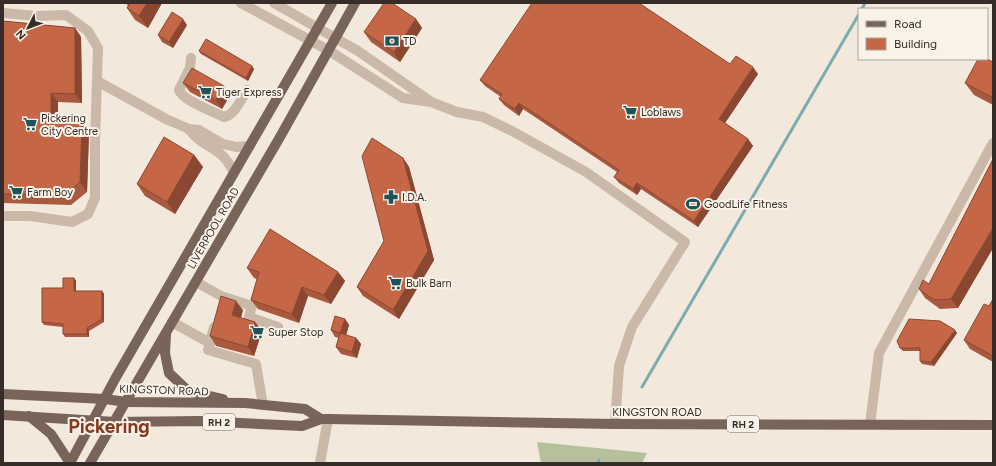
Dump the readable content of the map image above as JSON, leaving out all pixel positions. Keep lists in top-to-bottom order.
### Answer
{
  "streets": {
    "main road": ["LIVERPOOL ROAD", "KINGSTON ROAD", "RH 2"]
  },
  "crossings": [
    ["LIVERPOOL ROAD", "KINGSTON ROAD"]
  ],
  "districts": ["Pickering"],
  "places": {
    "bank": ["TD"],
    "supermarket": [
      "Tiger Express",
      "Loblaws",
      "Pickering City Centre",
      "Farm Boy",
      "Bulk Barn",
      "Super Stop"
    ],
    "pharmacy": ["I.D.A."],
    "sports": ["GoodLife Fitness"]
  },
  "legend": ["Road", "Building"],
  "north": "bottom left"
}
